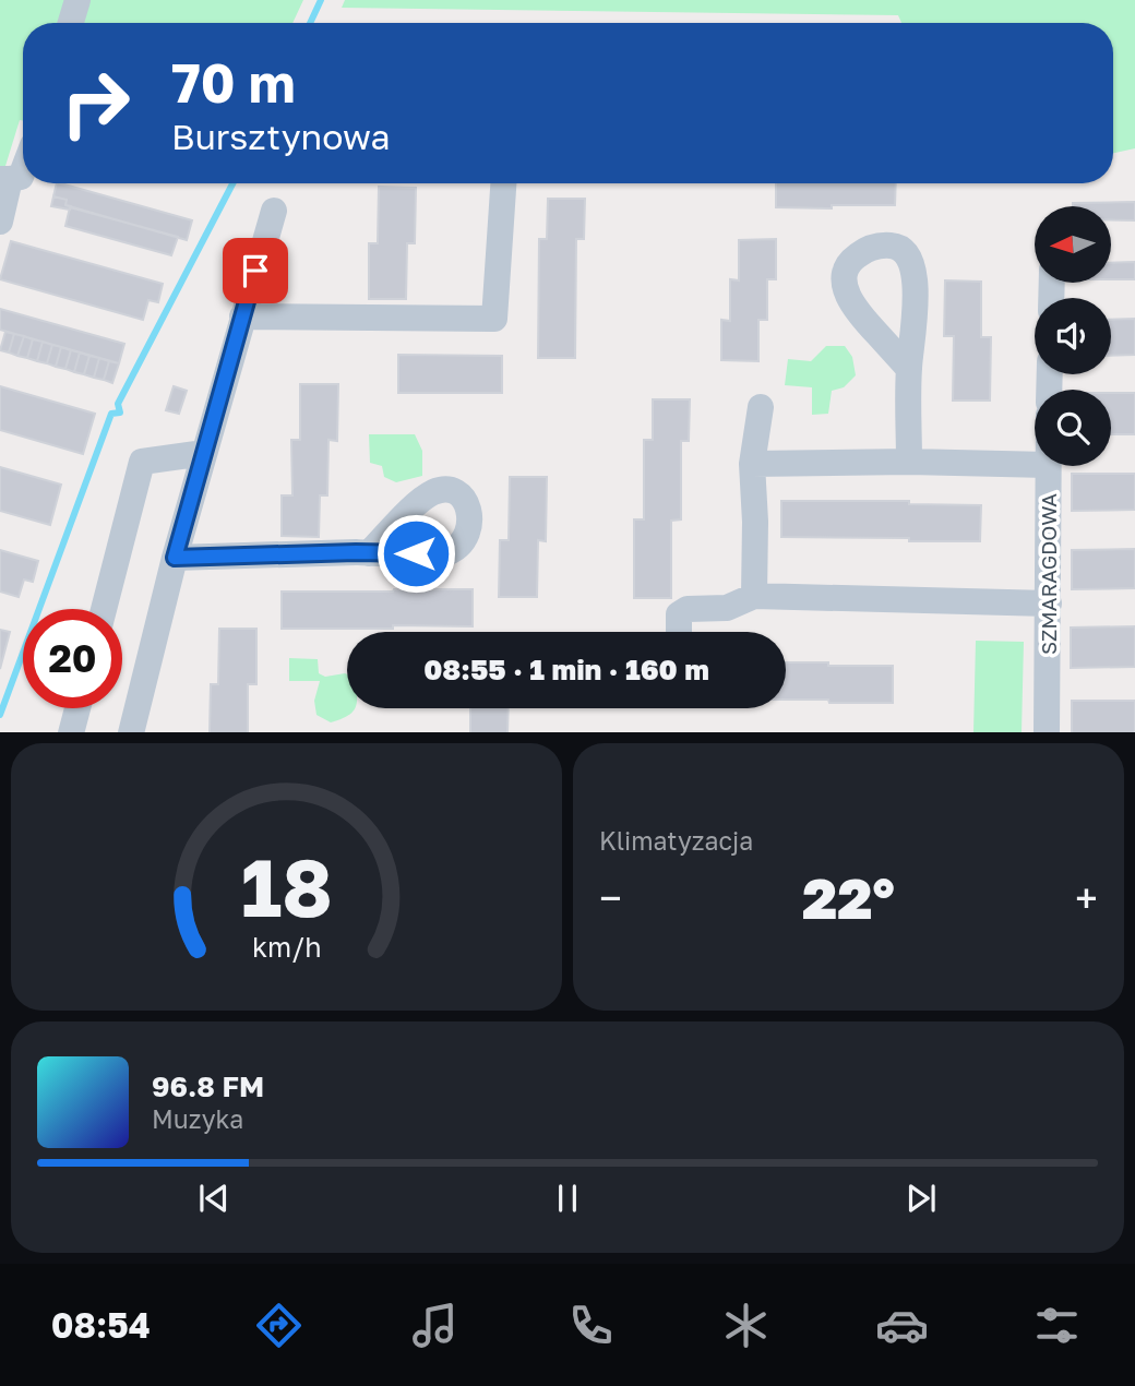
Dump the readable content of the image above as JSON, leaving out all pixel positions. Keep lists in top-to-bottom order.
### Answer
{
  "streets": {
    "street": ["SZMARAGDOWA"]
  },
  "north": "left",
  "page": {
    "turn": ["70 m", "Bursztynowa"],
    "limit": "20",
    "trip": "08:55 · 1 min · 160 m",
    "tile": "Klimatyzacja",
    "heat": ["−", "22°", "+"],
    "song": ["96.8 FM", "Muzyka"],
    "tabs": "08:54",
    "gauge": ["18", "km/h"]
  }
}
